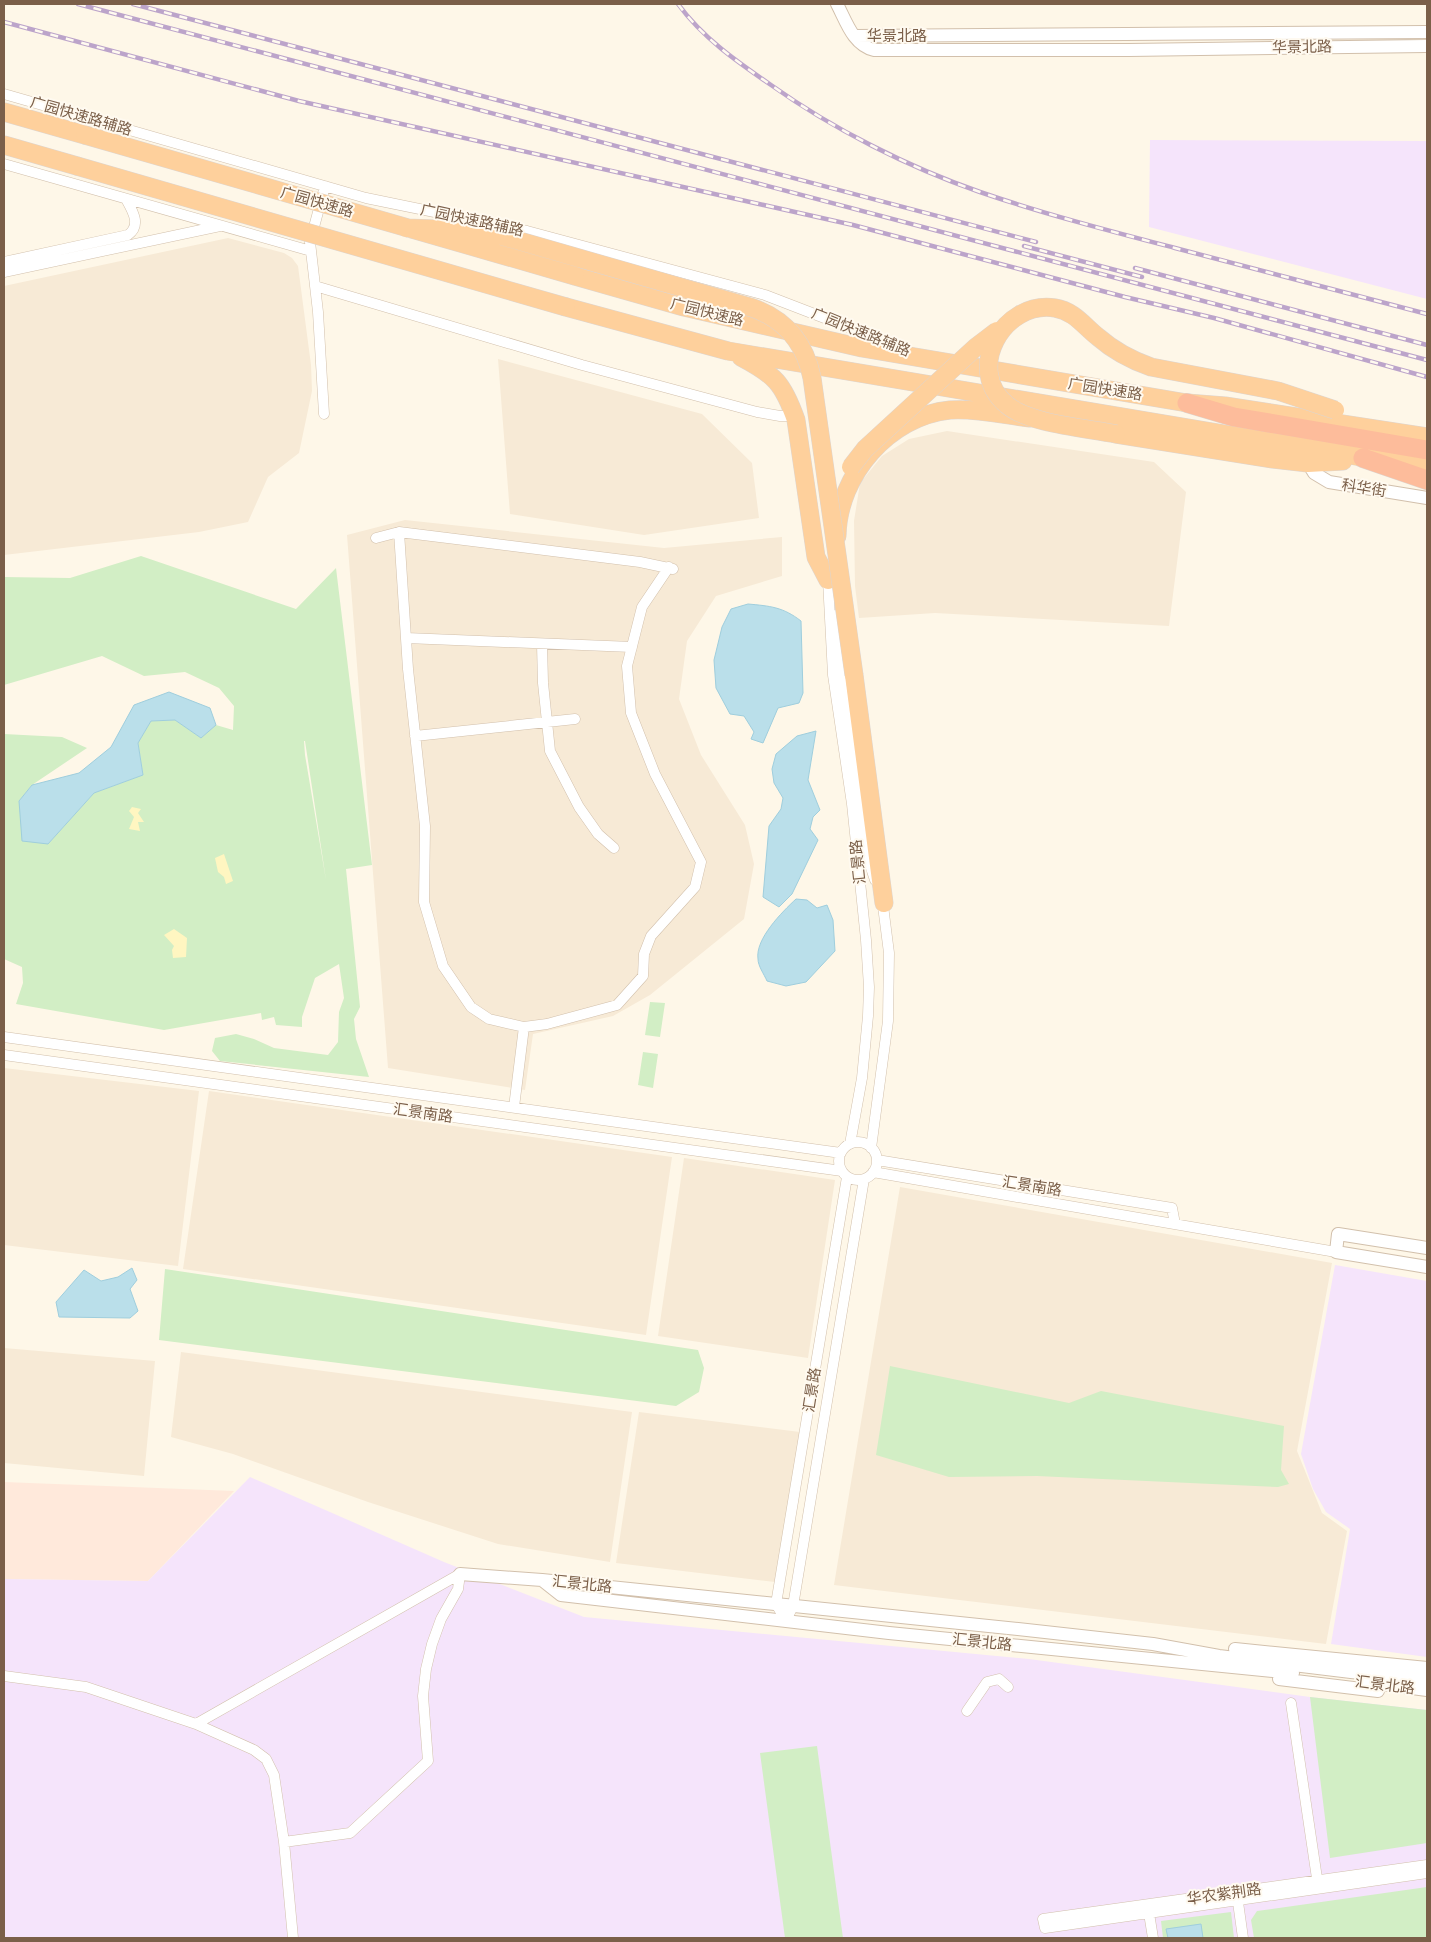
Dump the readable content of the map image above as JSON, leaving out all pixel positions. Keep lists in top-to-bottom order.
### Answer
{
  "streets": {
    "highway": ["广园快速路"],
    "street": [
      "华景北路",
      "广园快速路辅路",
      "科华街",
      "汇景路",
      "汇景南路",
      "汇景北路",
      "华农紫荆路"
    ]
  },
  "crossings": [
    ["广园快速路辅路", "广园快速路"],
    ["汇景路", "汇景南路"],
    ["汇景路", "汇景北路"]
  ]
}
